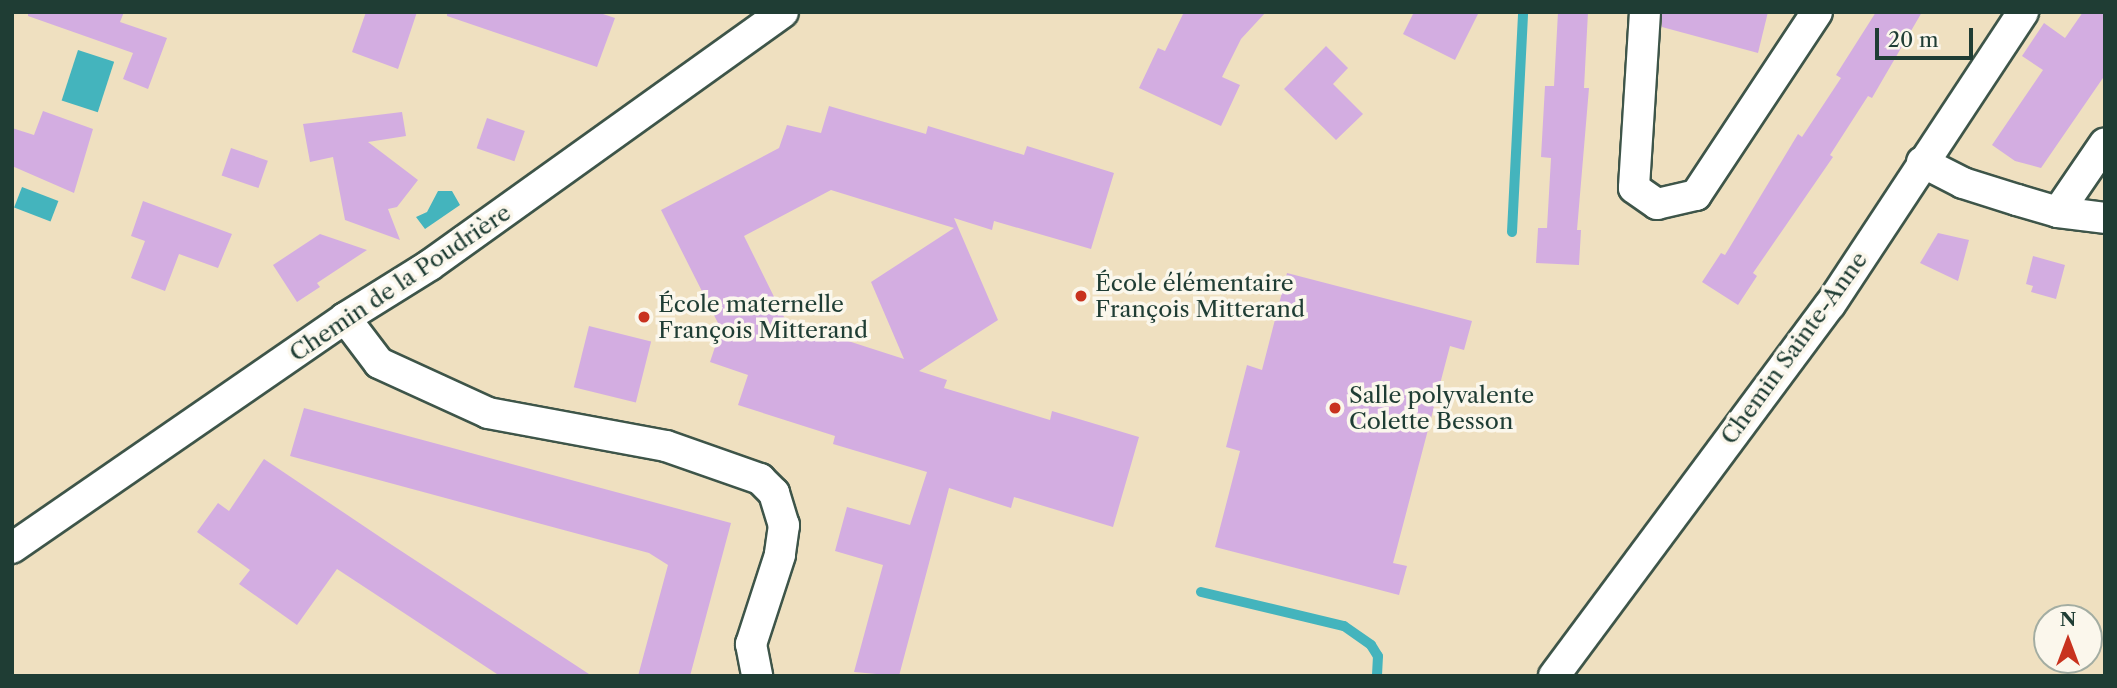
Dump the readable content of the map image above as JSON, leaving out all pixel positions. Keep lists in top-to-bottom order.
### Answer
{
  "streets": {
    "street": ["Chemin de la Poudrière", "Chemin Sainte-Anne"]
  },
  "places": ["École élémentaire François Mitterand", "École maternelle François Mitterand", "Salle polyvalente Colette Besson"],
  "scale_bar": "20 m",
  "north": "top"
}
